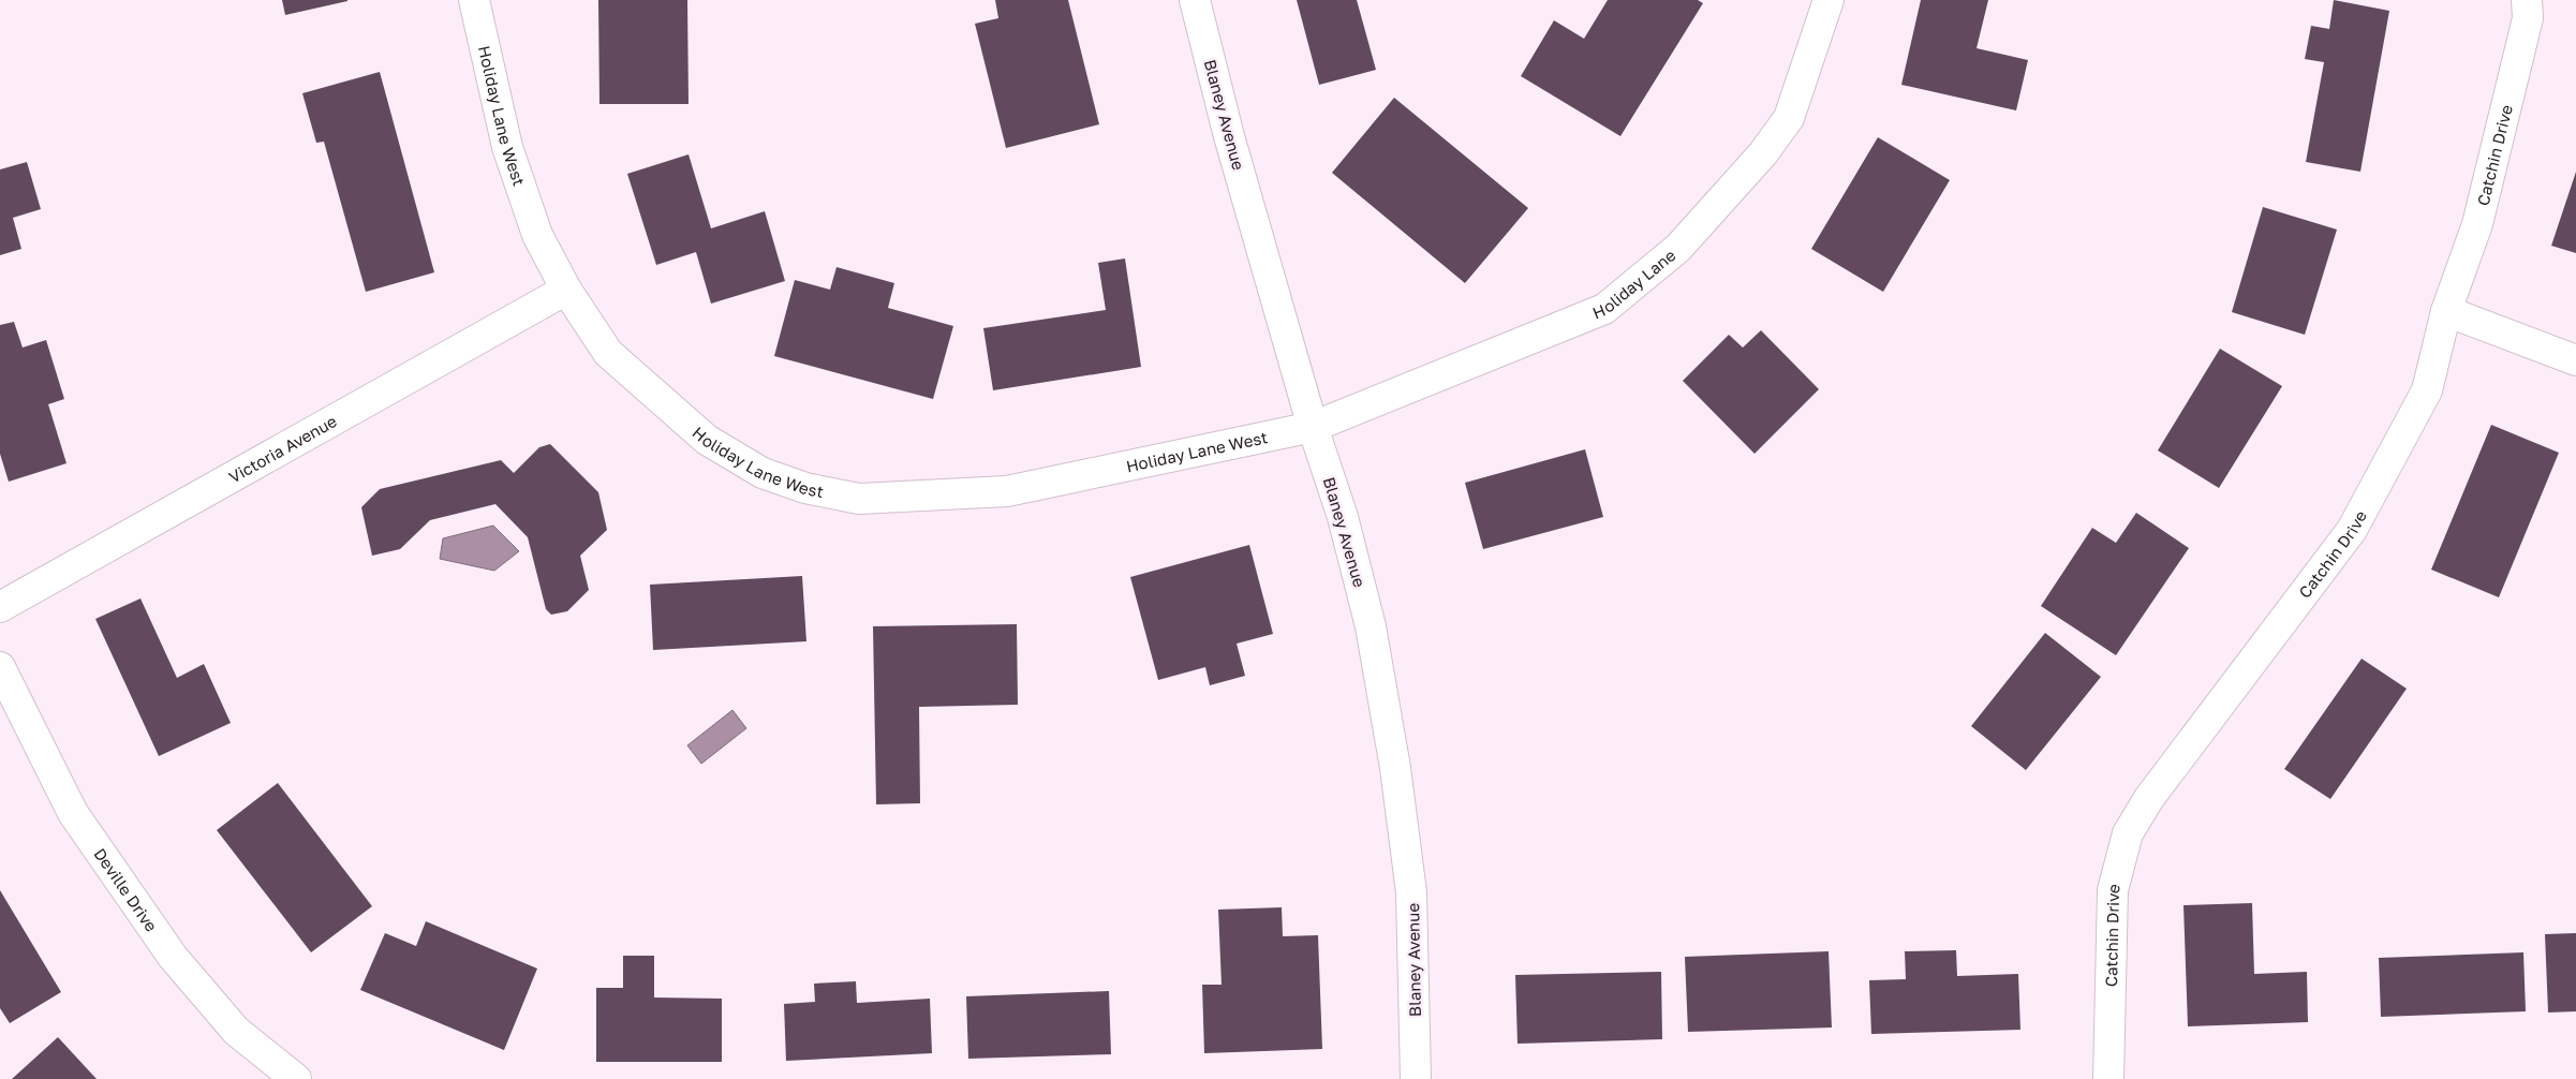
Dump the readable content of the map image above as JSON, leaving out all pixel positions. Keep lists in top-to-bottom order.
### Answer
{
  "streets": {
    "street": [
      "Holiday Lane West",
      "Blaney Avenue",
      "Catchin Drive",
      "Holiday Lane",
      "Victoria Avenue",
      "Deville Drive"
    ]
  },
  "crossings": [
    ["Holiday Lane West", "Blaney Avenue"],
    ["Holiday Lane West", "Holiday Lane"],
    ["Holiday Lane West", "Victoria Avenue"],
    ["Blaney Avenue", "Holiday Lane"]
  ]
}
